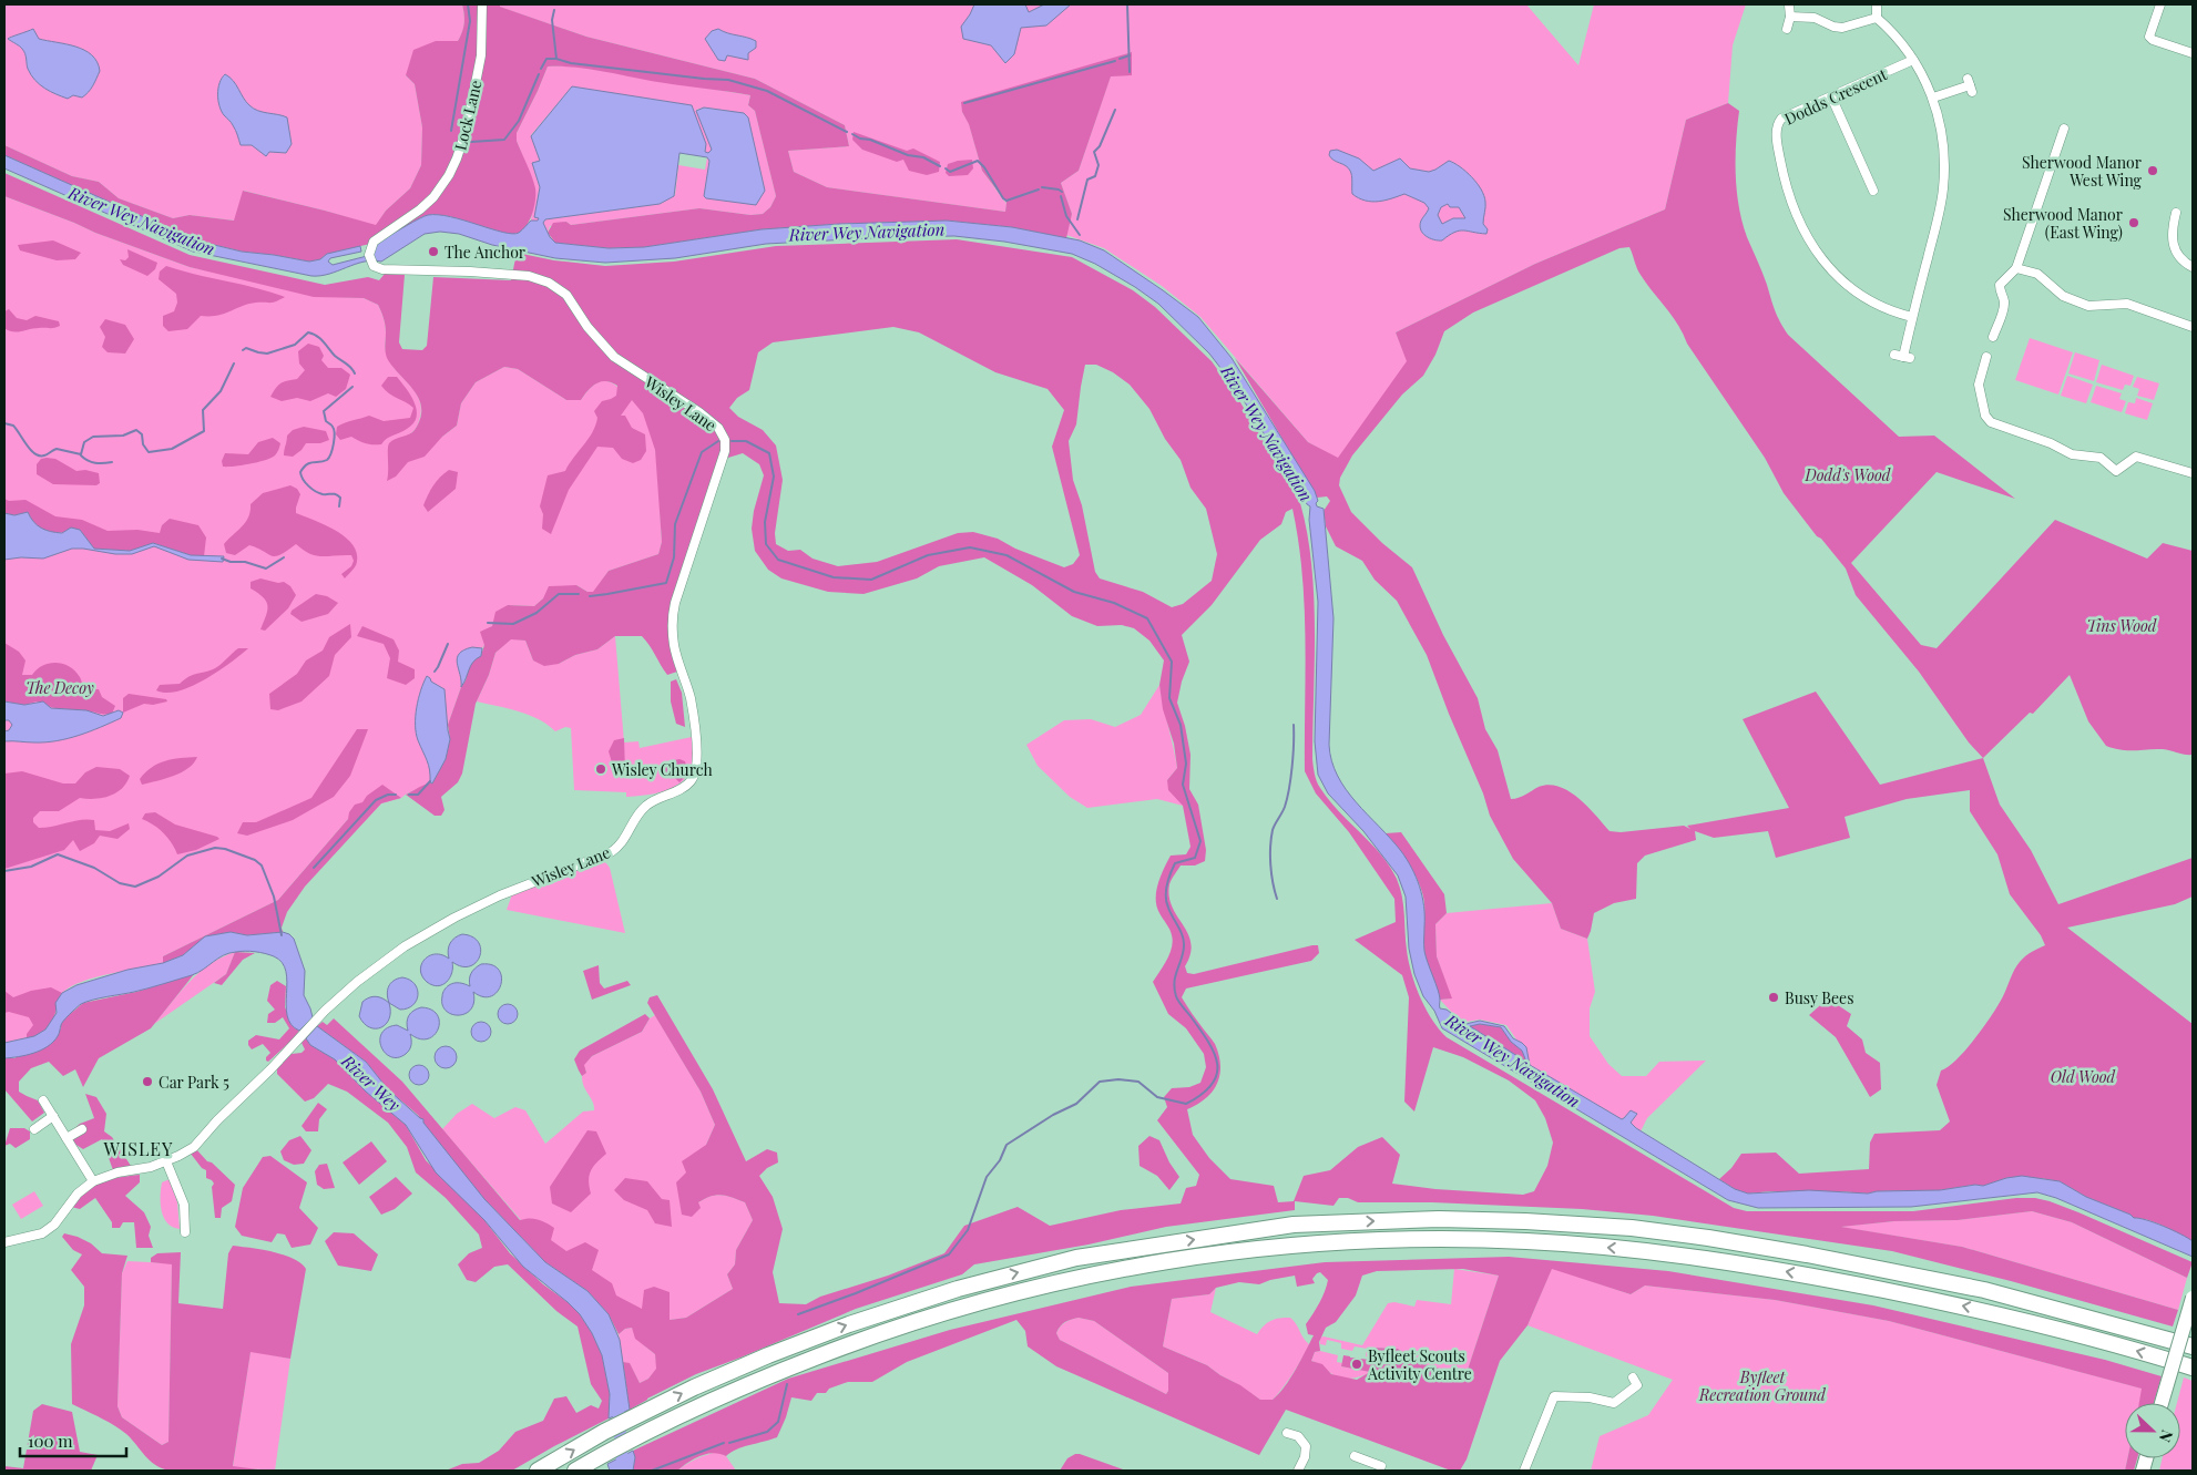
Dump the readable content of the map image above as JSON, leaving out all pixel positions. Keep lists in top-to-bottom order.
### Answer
{
  "streets": {
    "street": ["Dodds Crescent", "Lock Lane", "Wisley Lane"]
  },
  "crossings": [
    ["Lock Lane", "Wisley Lane"]
  ],
  "districts": ["WISLEY"],
  "water": ["River Wey Navigation", "River Wey"],
  "parks": [
    "Dodd's Wood",
    "Tins Wood",
    "The Decoy",
    "Old Wood",
    "Byfleet Recreation Ground"
  ],
  "places": [
    "Sherwood Manor West Wing",
    "Sherwood Manor (East Wing)",
    "The Anchor",
    "Wisley Church",
    "Busy Bees",
    "Car Park 5",
    "Byfleet Scouts Activity Centre"
  ],
  "scale_bar": "100 m",
  "north": "right"
}
